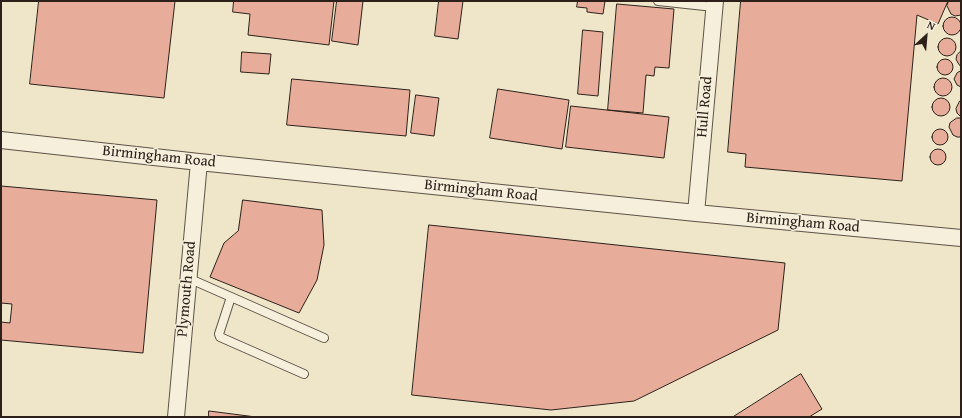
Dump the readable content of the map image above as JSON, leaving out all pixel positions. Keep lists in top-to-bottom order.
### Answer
{
  "streets": {
    "street": ["Hull Road", "Birmingham Road", "Plymouth Road"]
  },
  "crossings": [
    ["Hull Road", "Birmingham Road"],
    ["Birmingham Road", "Plymouth Road"]
  ],
  "north": "top right"
}
